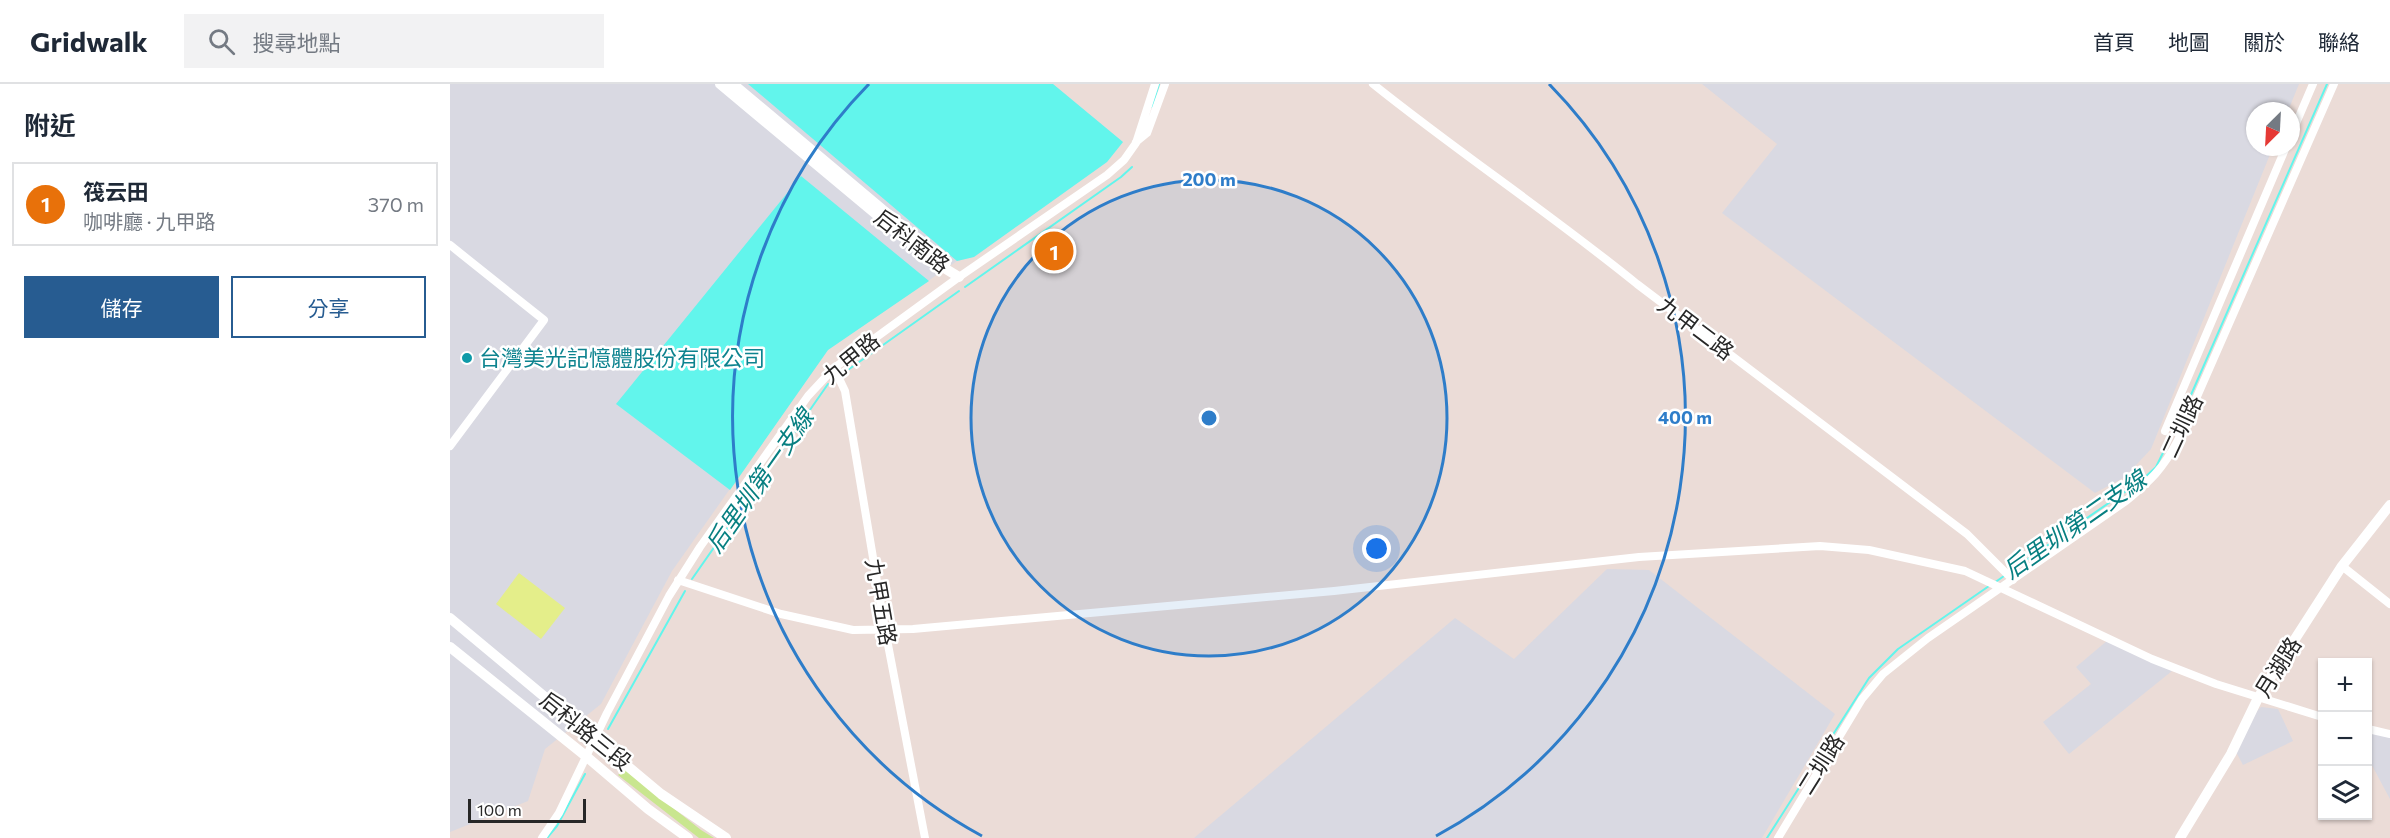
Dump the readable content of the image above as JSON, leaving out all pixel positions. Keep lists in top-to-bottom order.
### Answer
{
  "streets": {
    "street": [
      "后科南路",
      "九甲二路",
      "九甲路",
      "二圳路",
      "九甲五路",
      "月湖路",
      "后科路三段"
    ]
  },
  "crossings": [
    ["后科南路", "九甲路"],
    ["九甲二路", "二圳路"],
    ["九甲路", "九甲五路"],
    ["九甲路", "后科路三段"]
  ],
  "water": ["后里圳第一支線", "后里圳第二支線"],
  "places": ["台灣美光記憶體股份有限公司"],
  "scale_bar": "100 m",
  "north": "bottom left",
  "page": {
    "header": "Gridwalk",
    "search": "搜尋地點",
    "nav": [
      "首頁",
      "地圖",
      "關於",
      "聯絡"
    ],
    "heading": "附近",
    "list": [
      {
        "mark": "1",
        "name": "筏云田",
        "note": "咖啡廳 · 九甲路",
        "value": "370 m"
      }
    ],
    "pins": "1",
    "buttons": ["儲存", "分享"],
    "map_buttons": ["+", "−"],
    "scale": "100 m"
  },
  "rings": ["200 m", "400 m"]
}
